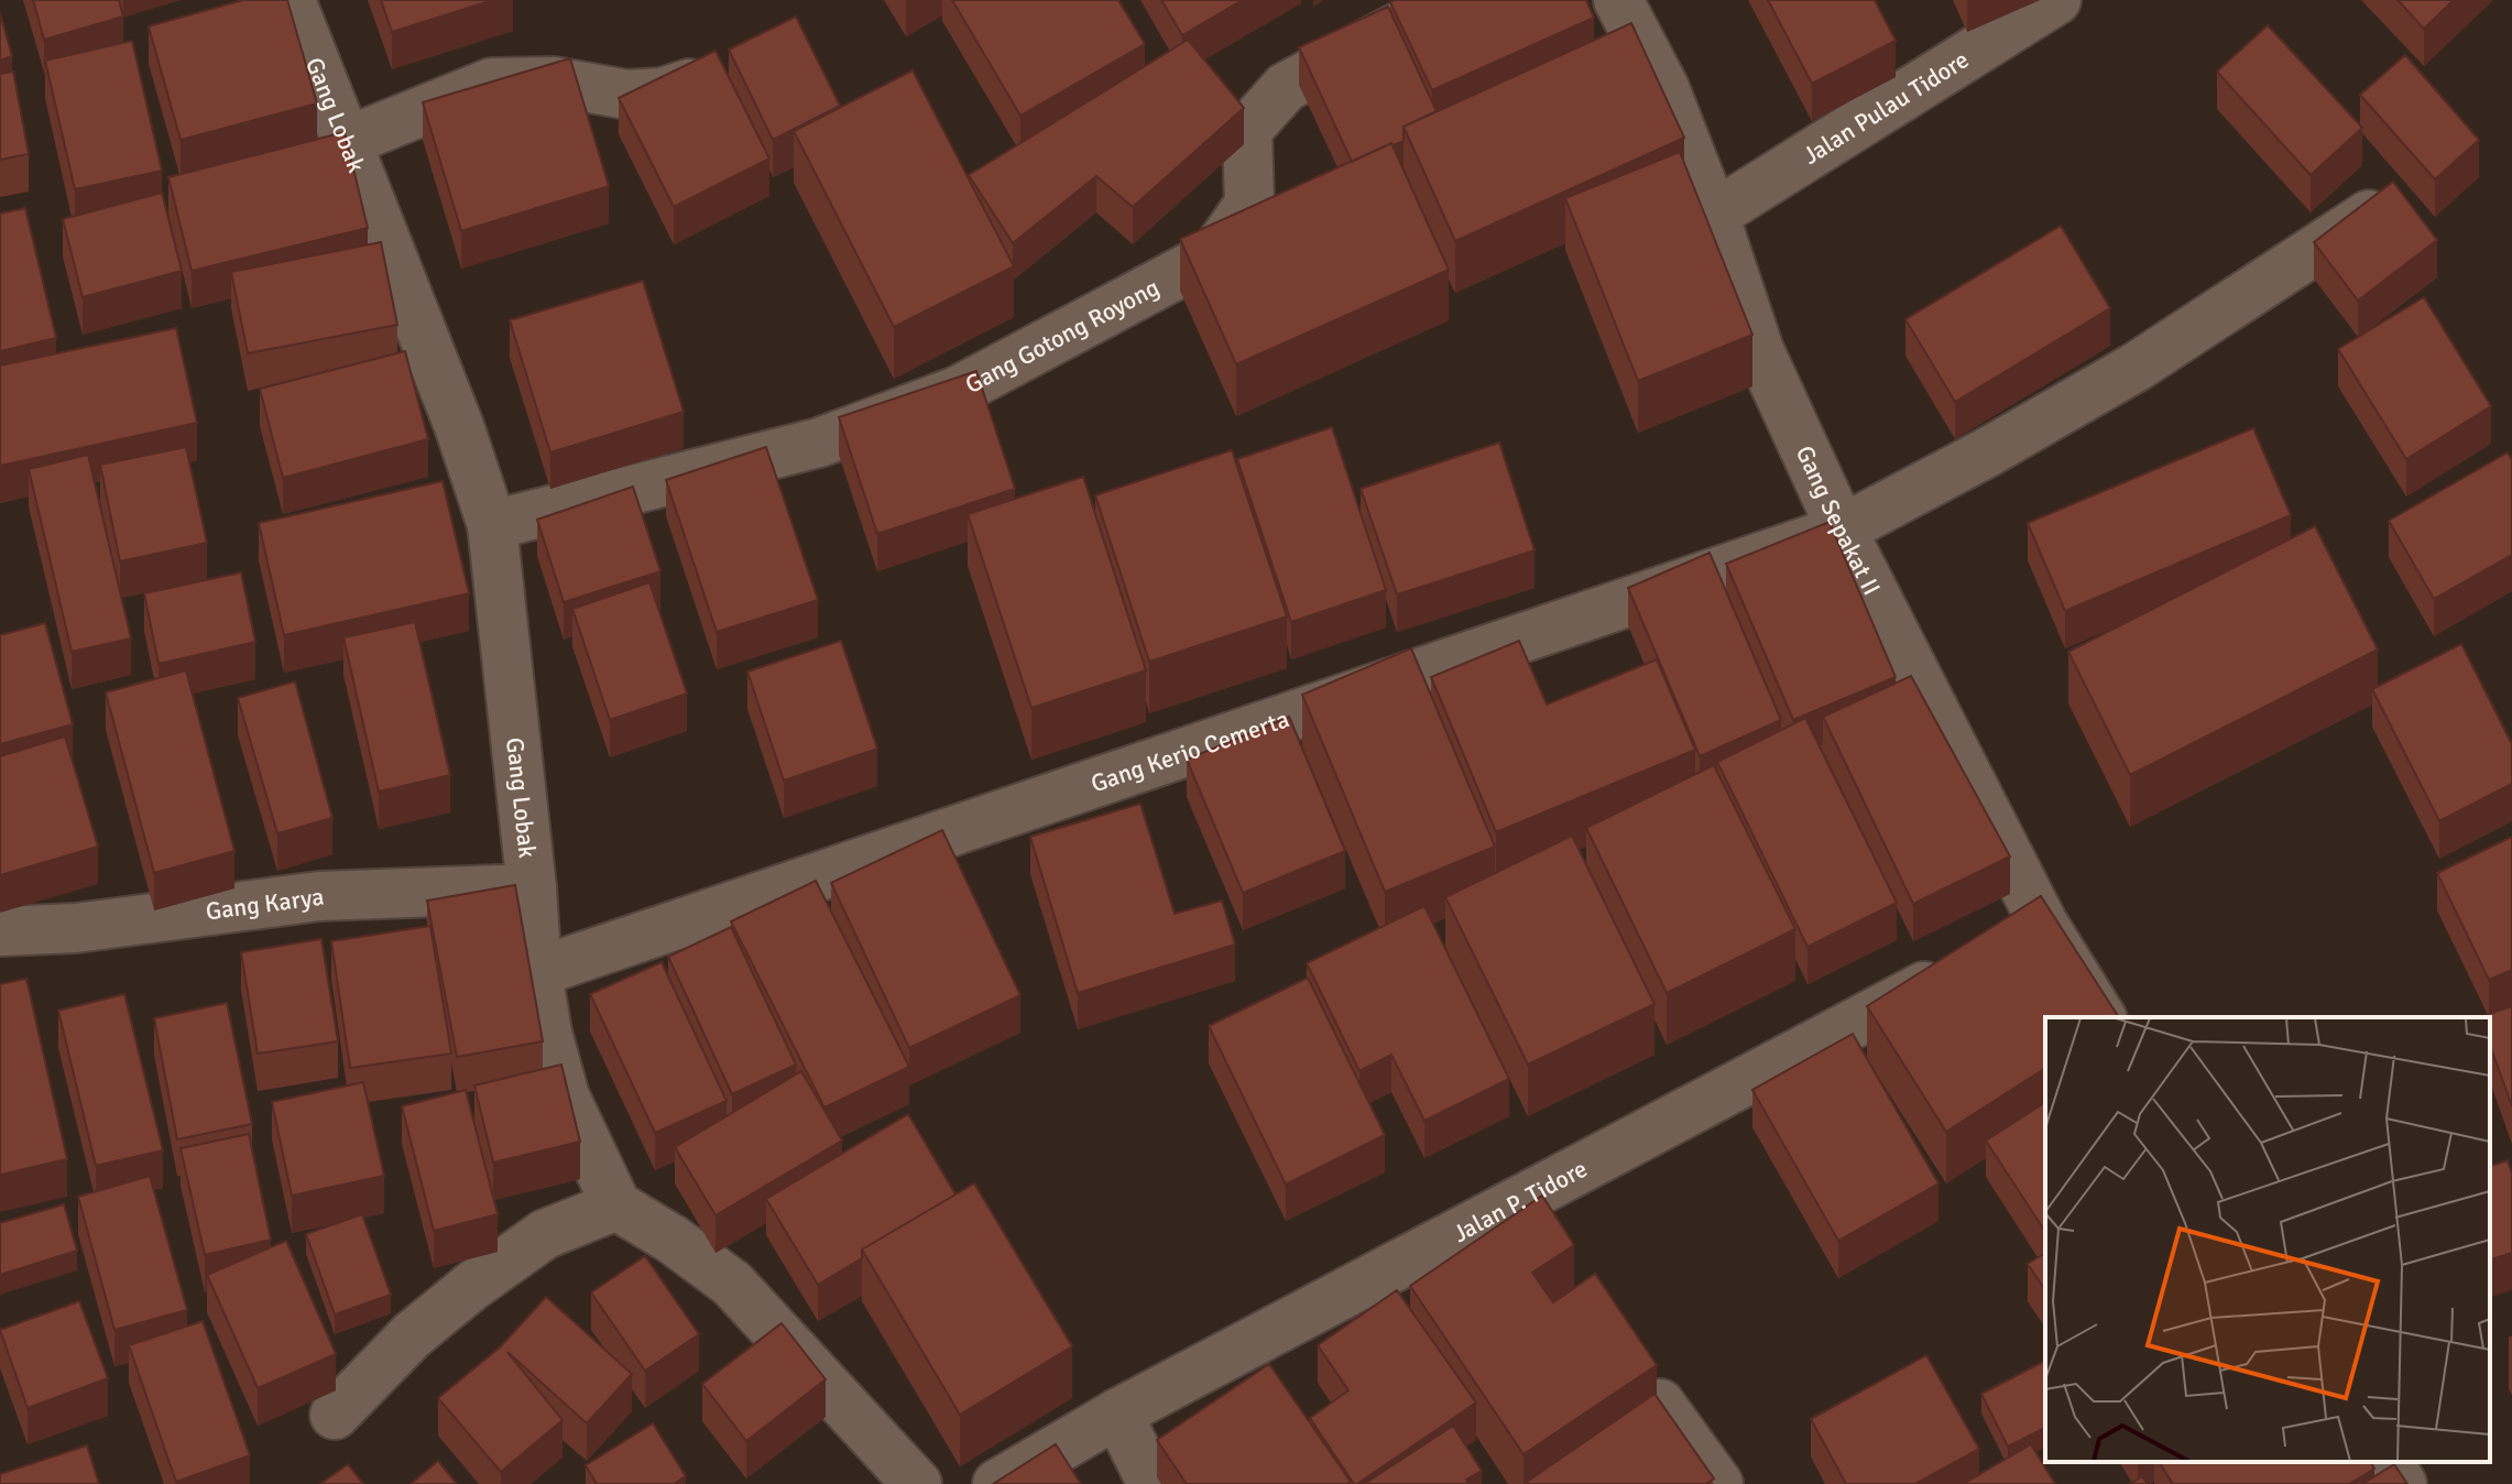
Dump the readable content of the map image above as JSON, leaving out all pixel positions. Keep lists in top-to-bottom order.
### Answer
{
  "streets": {
    "street": [
      "Jalan Pulau Tidore",
      "Gang Lobak",
      "Gang Gotong Royong",
      "Gang Sepakat II",
      "Gang Kerio Cemerta",
      "Gang Karya",
      "Jalan P. Tidore"
    ]
  },
  "crossings": [
    ["Jalan Pulau Tidore", "Gang Sepakat II"],
    ["Gang Lobak", "Gang Gotong Royong"],
    ["Gang Lobak", "Gang Kerio Cemerta"],
    ["Gang Lobak", "Gang Karya"],
    ["Gang Sepakat II", "Gang Kerio Cemerta"],
    ["Gang Sepakat II", "Jalan P. Tidore"]
  ]
}
